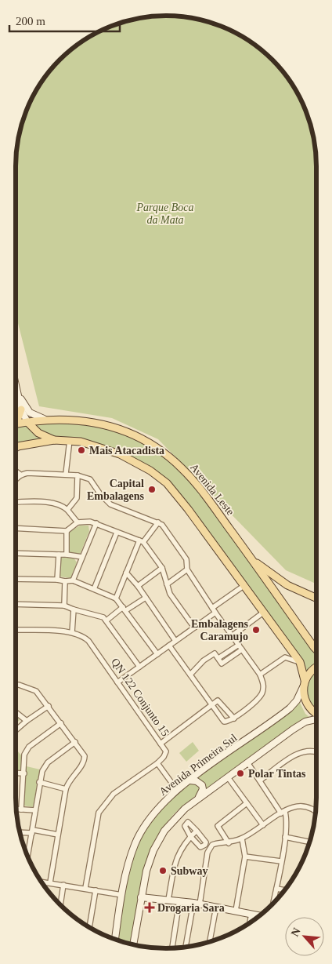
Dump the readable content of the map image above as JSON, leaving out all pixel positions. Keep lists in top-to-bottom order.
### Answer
{
  "streets": {
    "main road": ["Avenida Leste", "Avenida Primeira Sul"],
    "street": ["QN 122 Conjunto 15"]
  },
  "parks": ["Parque Boca da Mata"],
  "places": {
    "other": [
      "Mais Atacadista",
      "Capital Embalagens",
      "Embalagens Caramujo",
      "Polar Tintas",
      "Subway"
    ],
    "health": ["Drogaria Sara"]
  },
  "scale_bar": "200 m",
  "north": "top left"
}
